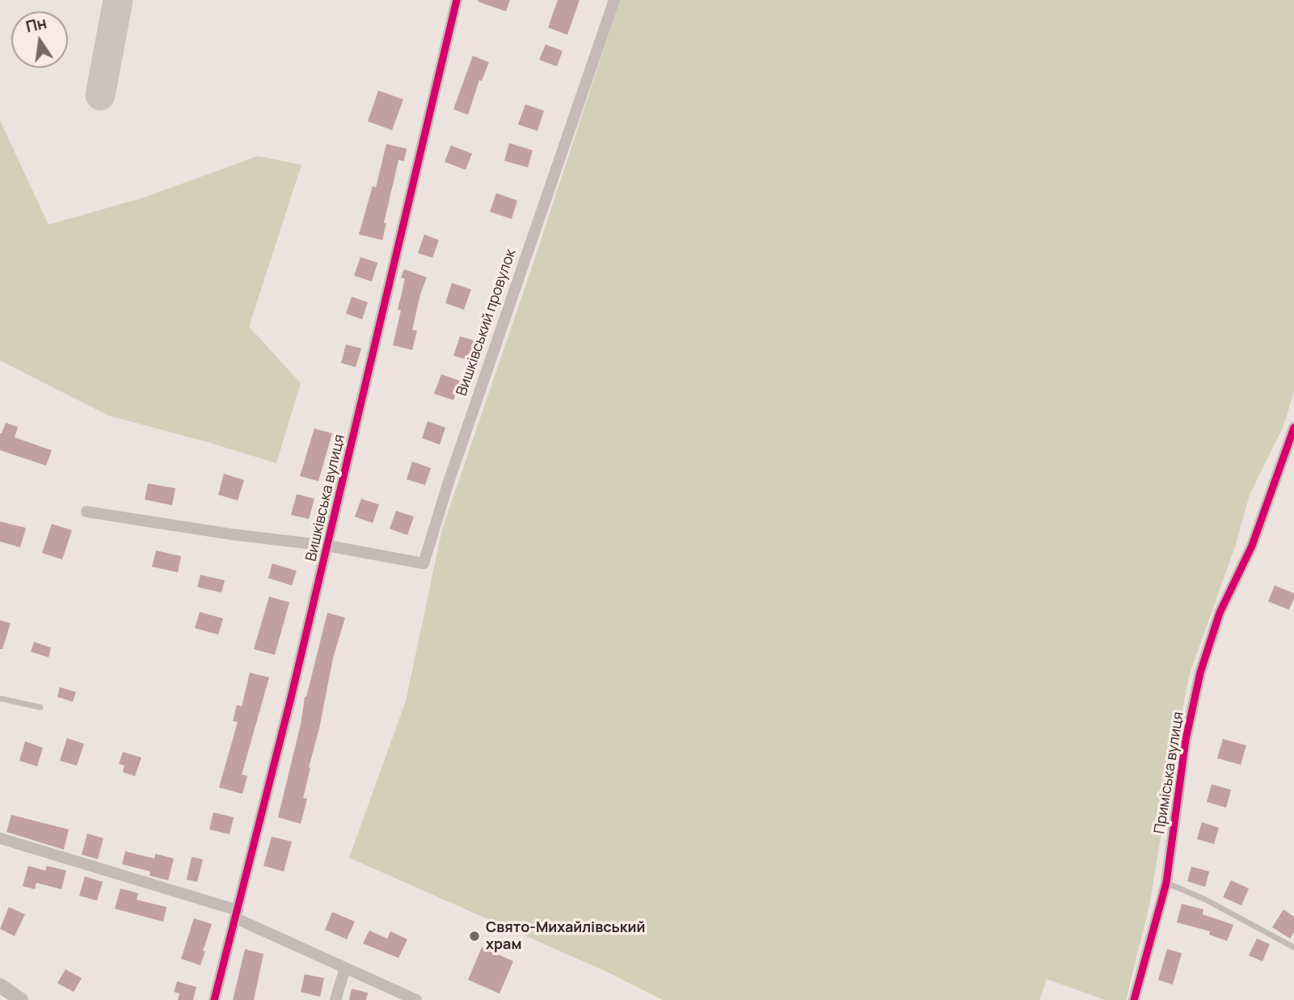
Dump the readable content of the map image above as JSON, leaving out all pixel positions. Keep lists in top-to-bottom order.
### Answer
{
  "streets": {
    "street": ["Вишківський провулок", "Вишківська вулиця", "Приміська вулиця"]
  },
  "crossings": [
    ["Вишківський провулок", "Вишківська вулиця"]
  ],
  "places": ["Свято-Михайлівський храм"],
  "north": "top"
}
